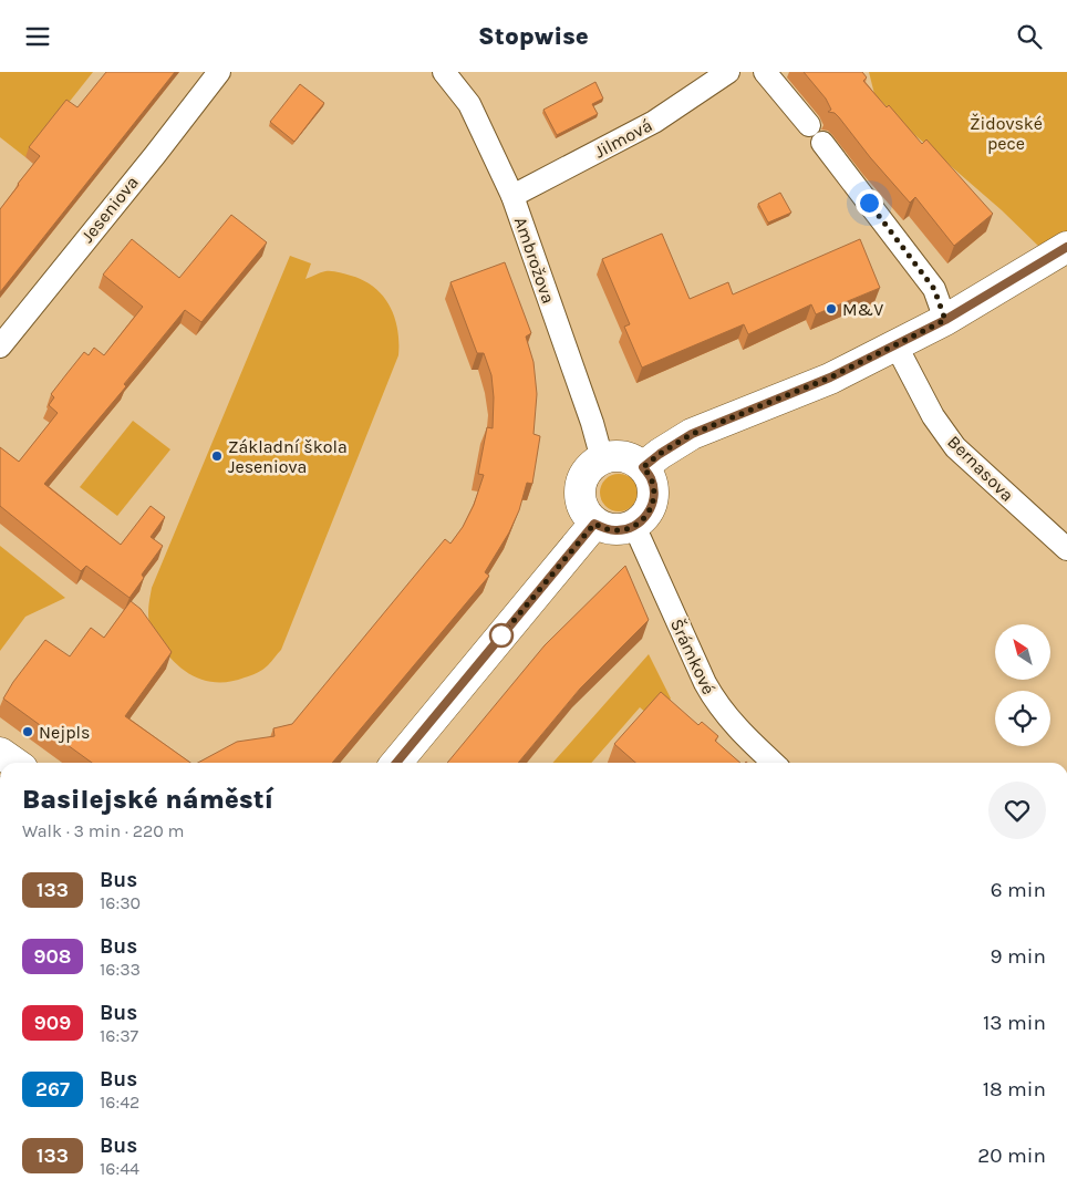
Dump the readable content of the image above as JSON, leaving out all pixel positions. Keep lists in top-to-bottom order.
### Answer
{
  "streets": {
    "street": [
      "Jilmová",
      "Jeseniova",
      "Ambrožova",
      "Bernasova",
      "Šrámkové"
    ]
  },
  "crossings": [
    ["Jilmová", "Ambrožova"],
    ["Ambrožova", "Šrámkové"]
  ],
  "parks": ["Židovské pece"],
  "places": ["M&V", "Základní škola Jeseniova", "Nejpls"],
  "lines": ["bus line 133"],
  "north": "top left",
  "page": {
    "header": "Stopwise",
    "heading": ["Basilejské náměstí", "Walk · 3 min · 220 m"],
    "list": [
      {
        "mark": "133",
        "name": "Bus",
        "note": "16:30",
        "value": "6 min"
      },
      {
        "mark": "908",
        "name": "Bus",
        "note": "16:33",
        "value": "9 min"
      },
      {
        "mark": "909",
        "name": "Bus",
        "note": "16:37",
        "value": "13 min"
      },
      {
        "mark": "267",
        "name": "Bus",
        "note": "16:42",
        "value": "18 min"
      },
      {
        "mark": "133",
        "name": "Bus",
        "note": "16:44",
        "value": "20 min"
      }
    ]
  }
}
